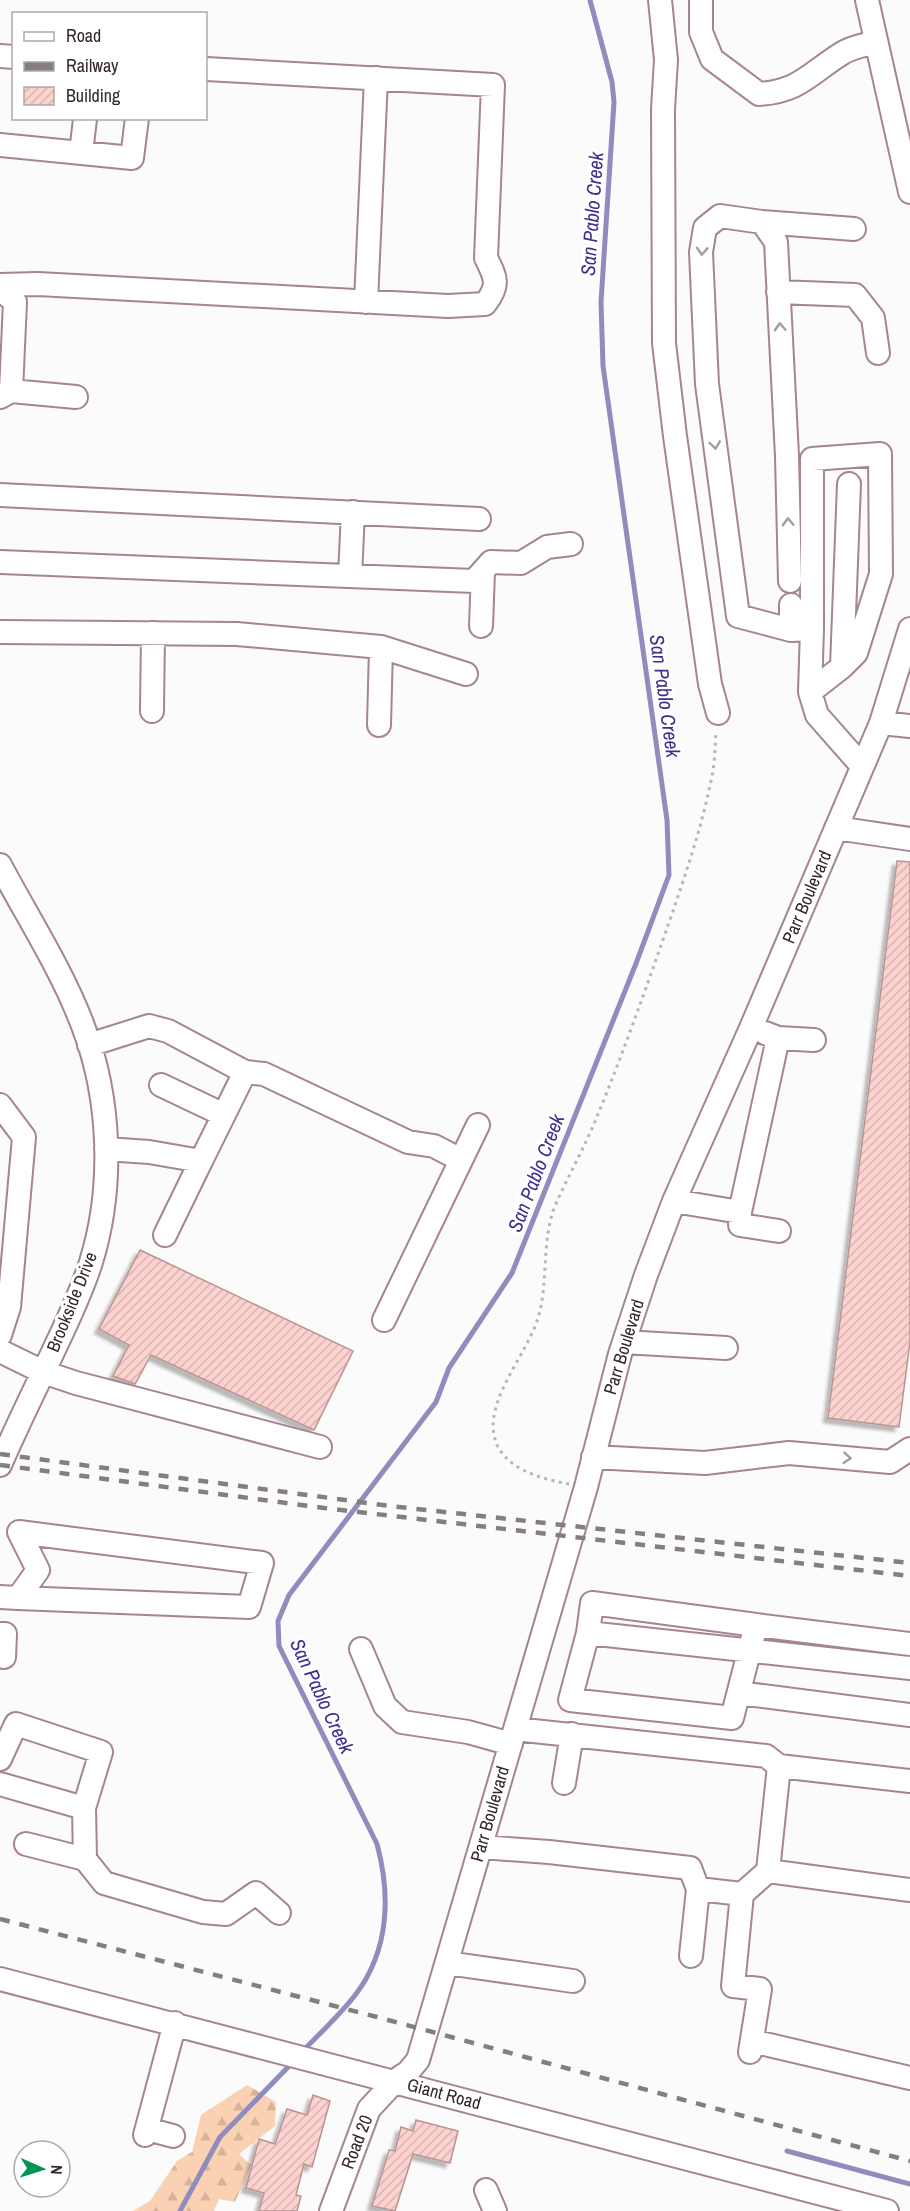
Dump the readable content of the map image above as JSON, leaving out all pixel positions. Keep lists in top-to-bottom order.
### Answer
{
  "streets": {
    "street": [
      "Parr Boulevard",
      "Brookside Drive",
      "Giant Road",
      "Road 20"
    ]
  },
  "crossings": [
    ["Parr Boulevard", "Giant Road"],
    ["Parr Boulevard", "Road 20"],
    ["Giant Road", "Road 20"]
  ],
  "water": ["San Pablo Creek"],
  "legend": ["Road", "Railway", "Building"],
  "north": "right"
}
